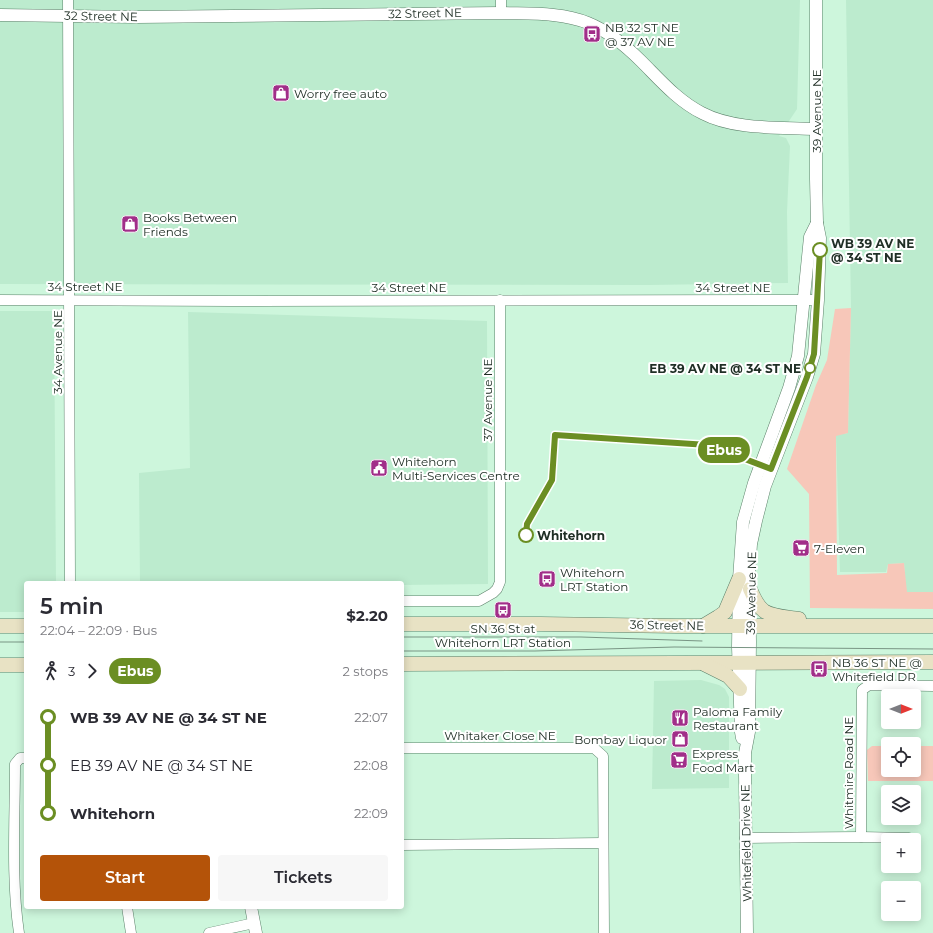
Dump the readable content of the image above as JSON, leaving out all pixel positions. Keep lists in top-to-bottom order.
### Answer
{
  "streets": {
    "main road": ["36 Street NE"],
    "street": [
      "32 Street NE",
      "39 Avenue NE",
      "34 Street NE",
      "34 Avenue NE",
      "37 Avenue NE",
      "Whitaker Close NE",
      "Whitmire Road NE",
      "Whitefield Drive NE"
    ]
  },
  "crossings": [
    ["32 Street NE", "39 Avenue NE"],
    ["32 Street NE", "34 Avenue NE"],
    ["39 Avenue NE", "34 Street NE"],
    ["39 Avenue NE", "36 Street NE"],
    ["39 Avenue NE", "Whitefield Drive NE"],
    ["34 Street NE", "34 Avenue NE"],
    ["34 Street NE", "37 Avenue NE"],
    ["Whitmire Road NE", "Whitefield Drive NE"]
  ],
  "places": {
    "bus stop": [
      "NB 32 ST NE @ 37 AV NE",
      "Whitehorn LRT Station",
      "SN 36 St at Whitehorn LRT Station",
      "NB 36 ST NE @ Whitefield DR"
    ],
    "shop": ["Worry free auto", "Books Between Friends", "Bombay Liquor"],
    "other": ["WB 39 AV NE @ 34 ST NE", "EB 39 AV NE @ 34 ST NE", "Whitehorn"],
    "public building": ["Whitehorn Multi-Services Centre"],
    "supermarket": ["7-Eleven", "Express Food Mart"],
    "restaurant": ["Paloma Family Restaurant"]
  },
  "lines": ["bus line Ebus"],
  "north": "right",
  "page": {
    "on_map": "Ebus",
    "heading": ["5 min", "22:04 – 22:09 · Bus", "$2.20"],
    "legs": ["3", "Ebus", "2 stops"],
    "map_buttons": ["+", "−"],
    "list": [
      {
        "name": "WB 39 AV NE @ 34 ST NE",
        "value": "22:07"
      },
      {
        "name": "EB 39 AV NE @ 34 ST NE",
        "value": "22:08"
      },
      {
        "name": "Whitehorn",
        "value": "22:09"
      }
    ],
    "buttons": ["Start", "Tickets"]
  }
}
